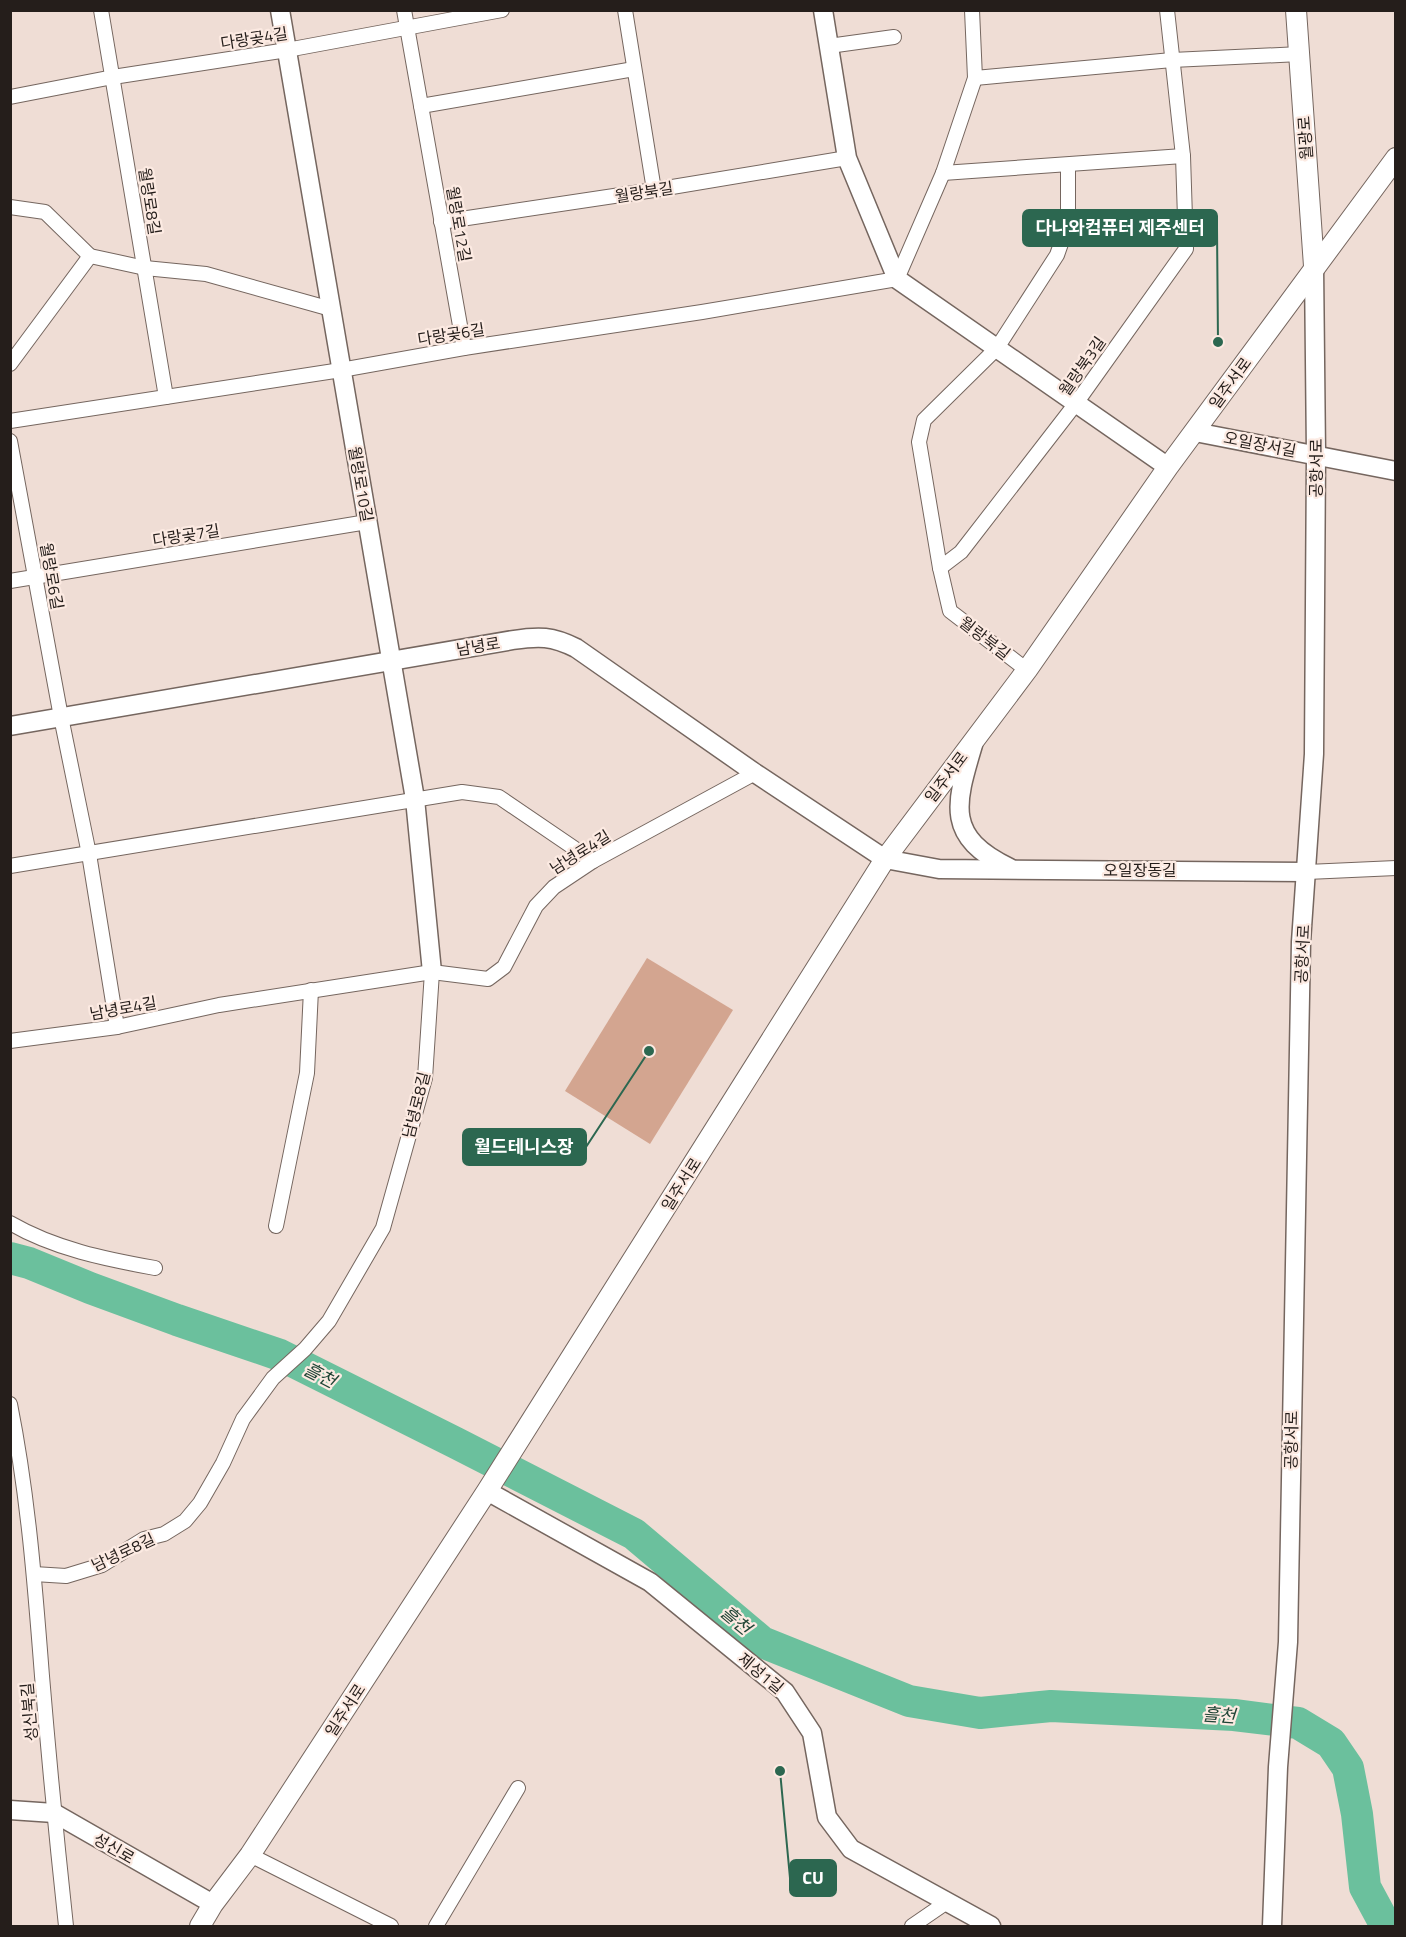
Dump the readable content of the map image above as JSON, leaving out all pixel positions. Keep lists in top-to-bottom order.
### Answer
{
  "streets": {
    "main road": ["월광로", "일주서로"],
    "street": [
      "다랑곶4길",
      "월랑북길",
      "월랑로8길",
      "월랑로12길",
      "다랑곶6길",
      "월랑북3길",
      "오일장서길",
      "공항서로",
      "월랑로10길",
      "다랑곶7길",
      "월랑로6길",
      "남녕로",
      "남녕로4길",
      "오일장동길",
      "남녕로8길",
      "제성1길",
      "성신북길",
      "성신로"
    ]
  },
  "crossings": [
    ["다랑곶4길", "월랑로8길"],
    ["다랑곶4길", "월랑로12길"],
    ["다랑곶4길", "월랑로10길"],
    ["월광로", "일주서로"],
    ["월광로", "공항서로"],
    ["월랑북길", "월랑로12길"],
    ["월랑북길", "월랑북3길"],
    ["월랑북길", "일주서로"],
    ["월랑로8길", "다랑곶6길"],
    ["월랑로12길", "다랑곶6길"],
    ["다랑곶6길", "월랑로10길"],
    ["일주서로", "오일장서길"],
    ["일주서로", "공항서로"],
    ["일주서로", "남녕로"],
    ["일주서로", "오일장동길"],
    ["일주서로", "제성1길"],
    ["일주서로", "성신로"],
    ["오일장서길", "공항서로"],
    ["공항서로", "오일장동길"],
    ["월랑로10길", "다랑곶7길"],
    ["월랑로10길", "남녕로"],
    ["월랑로10길", "남녕로8길"],
    ["다랑곶7길", "월랑로6길"],
    ["월랑로6길", "남녕로"],
    ["월랑로6길", "남녕로4길"],
    ["남녕로", "남녕로4길"],
    ["남녕로", "오일장동길"],
    ["남녕로", "남녕로8길"],
    ["남녕로4길", "남녕로8길"],
    ["남녕로8길", "성신북길"],
    ["성신북길", "성신로"]
  ],
  "water": ["흘천"],
  "places": ["다나와컴퓨터 제주센터", "월드테니스장", "CU"]
}
